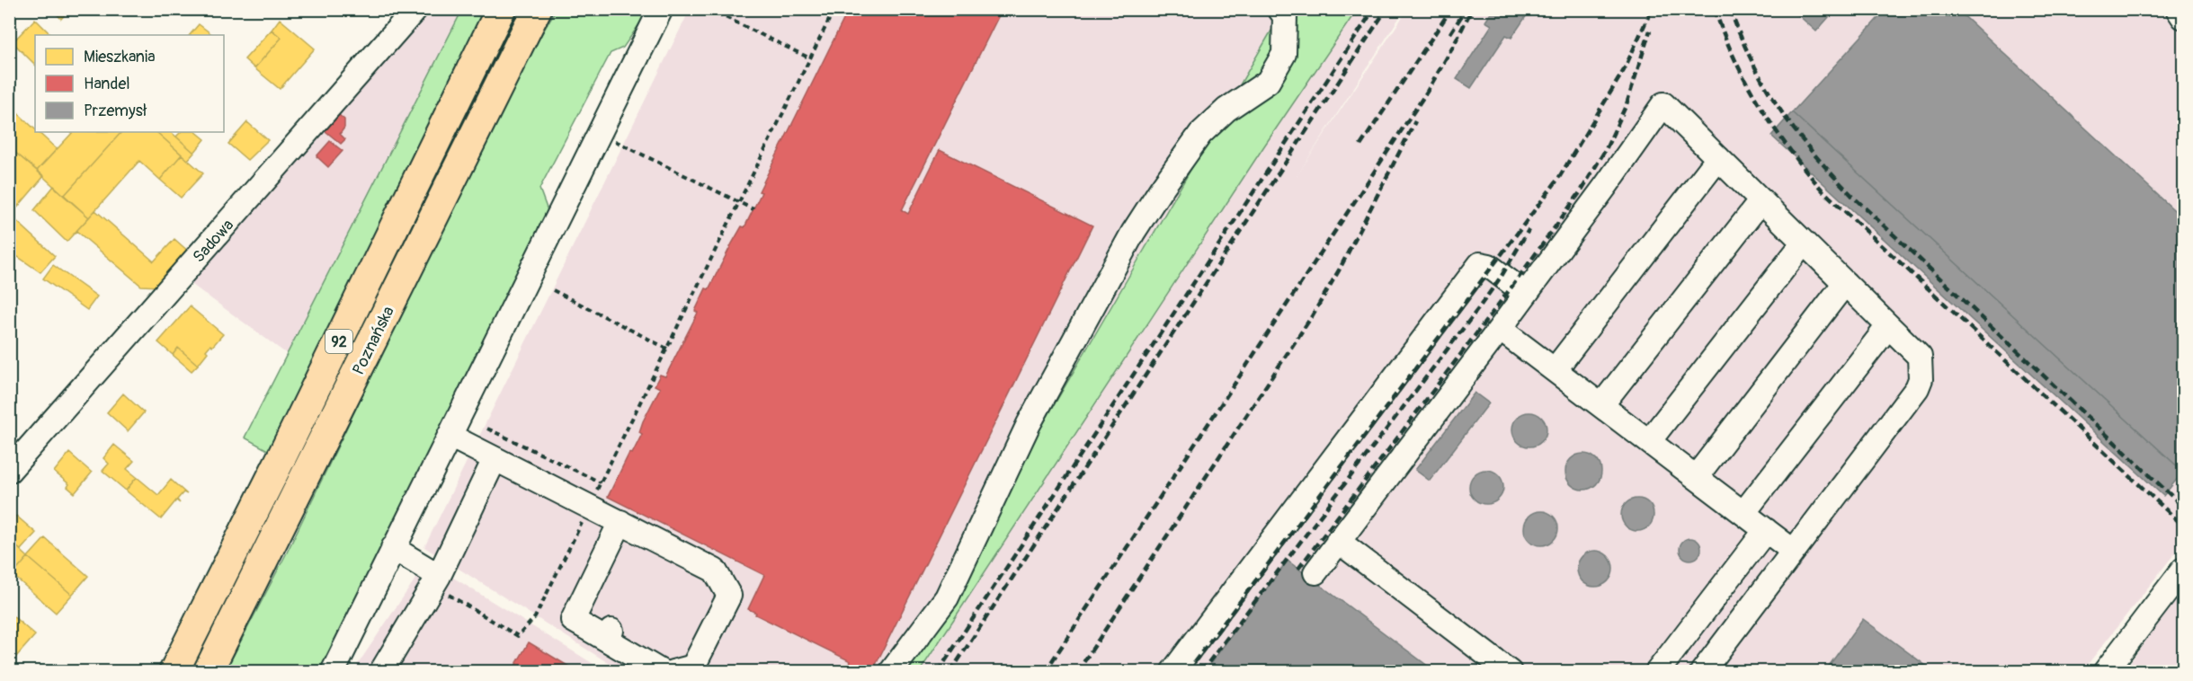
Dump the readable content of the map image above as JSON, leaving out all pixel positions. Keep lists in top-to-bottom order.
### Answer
{
  "streets": {
    "main road": ["Poznańska", "92"],
    "street": ["Sadowa"]
  },
  "legend": ["Mieszkania", "Handel", "Przemysł"]
}
